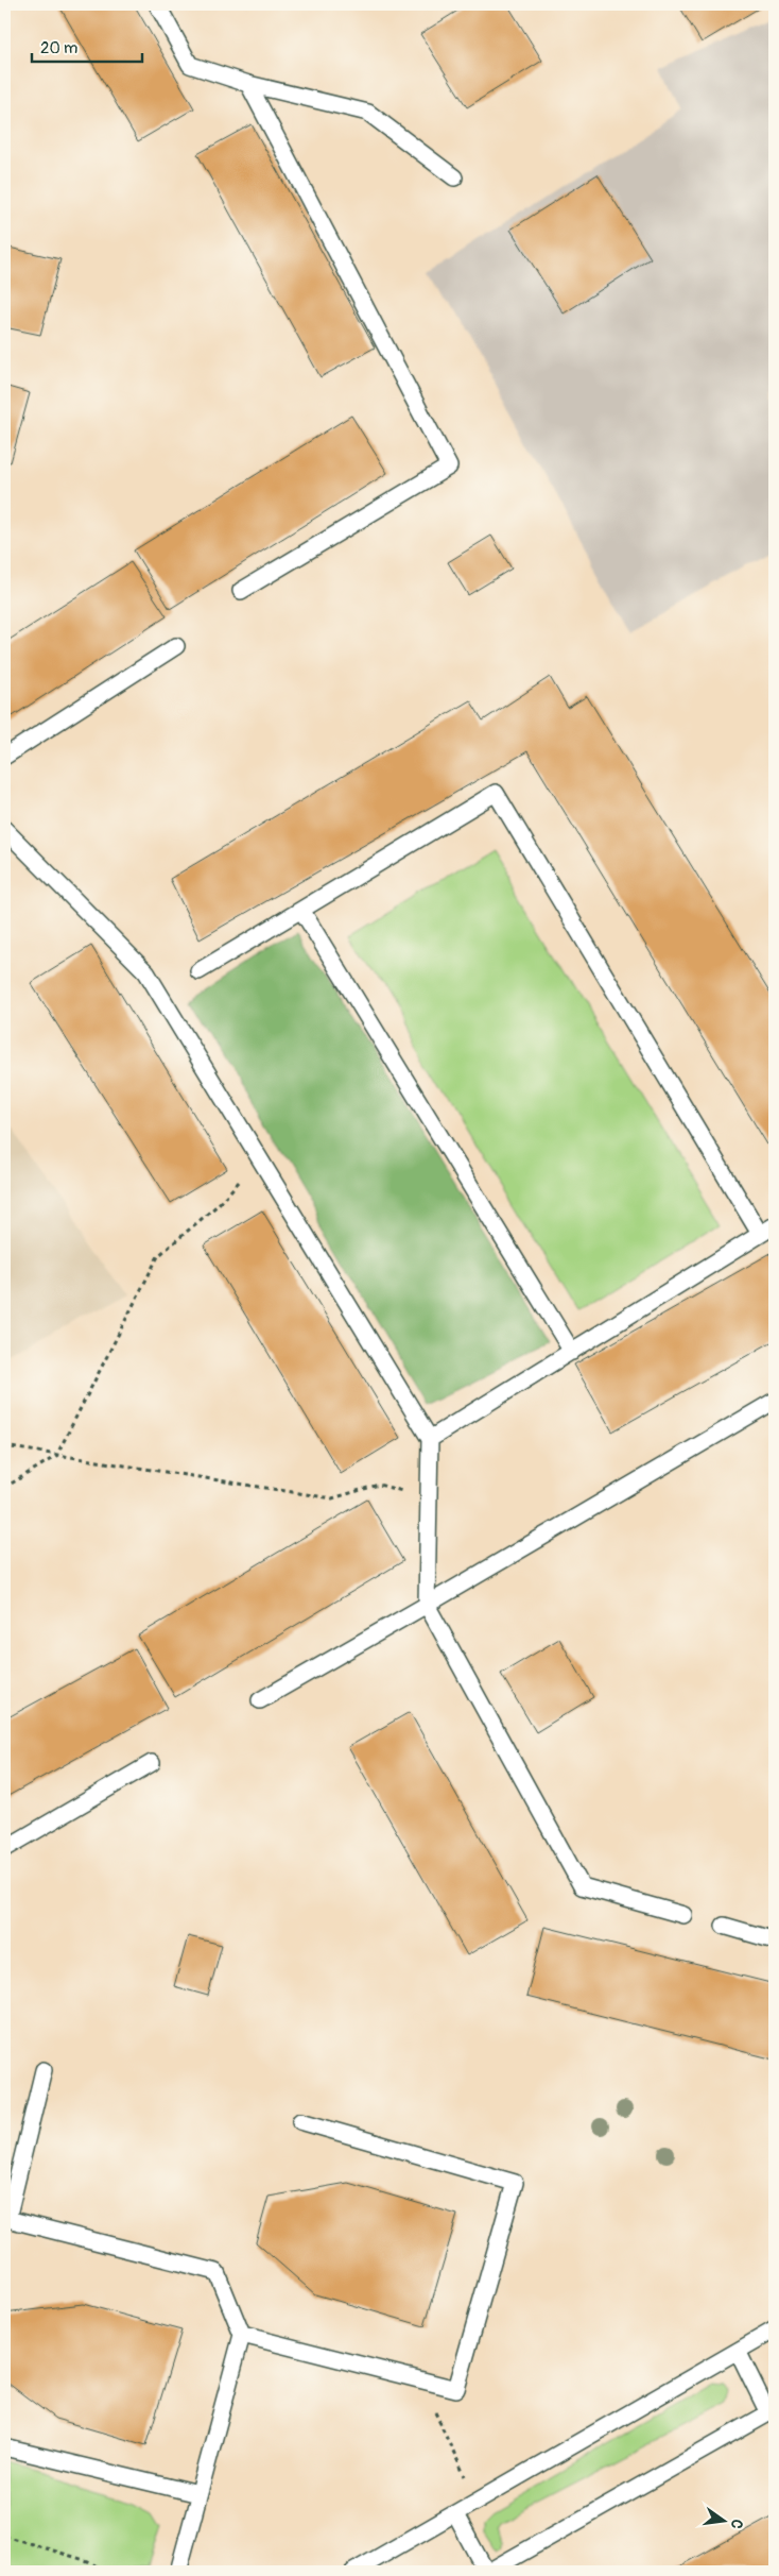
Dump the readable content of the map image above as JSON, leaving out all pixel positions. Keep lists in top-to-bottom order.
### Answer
{
  "scale_bar": "20 m",
  "north": "right"
}
